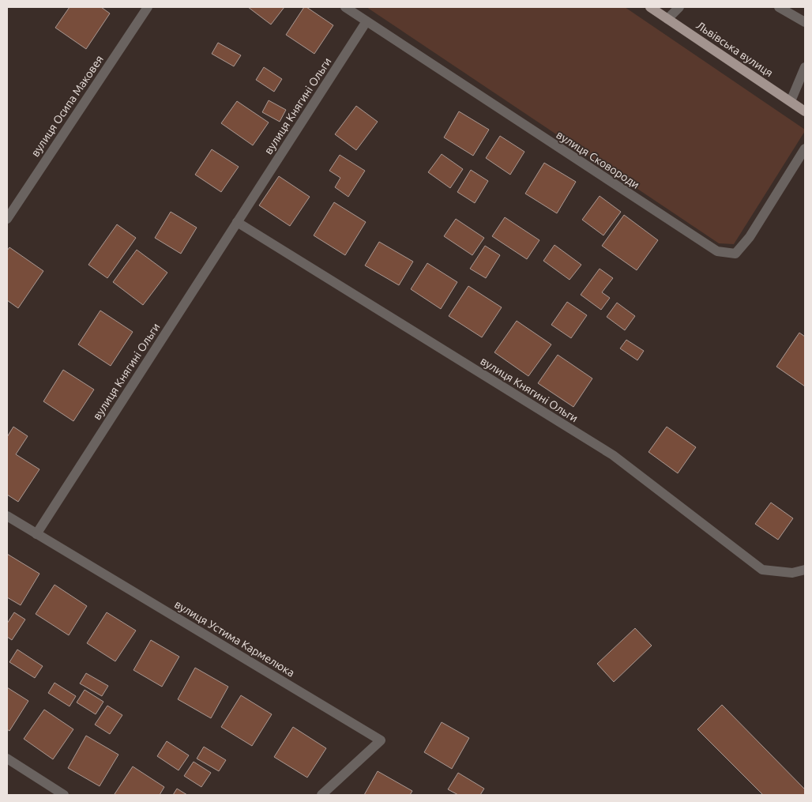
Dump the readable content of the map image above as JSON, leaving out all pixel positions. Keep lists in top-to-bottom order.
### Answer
{
  "streets": {
    "main road": ["Львівська вулиця"],
    "street": [
      "вулиця Осипа Маковея",
      "вулиця Княгині Ольги",
      "вулиця Сковороди",
      "вулиця Устима Кармелюка"
    ]
  },
  "crossings": [
    ["вулиця Княгині Ольги", "вулиця Сковороди"],
    ["вулиця Княгині Ольги", "вулиця Устима Кармелюка"]
  ]
}
